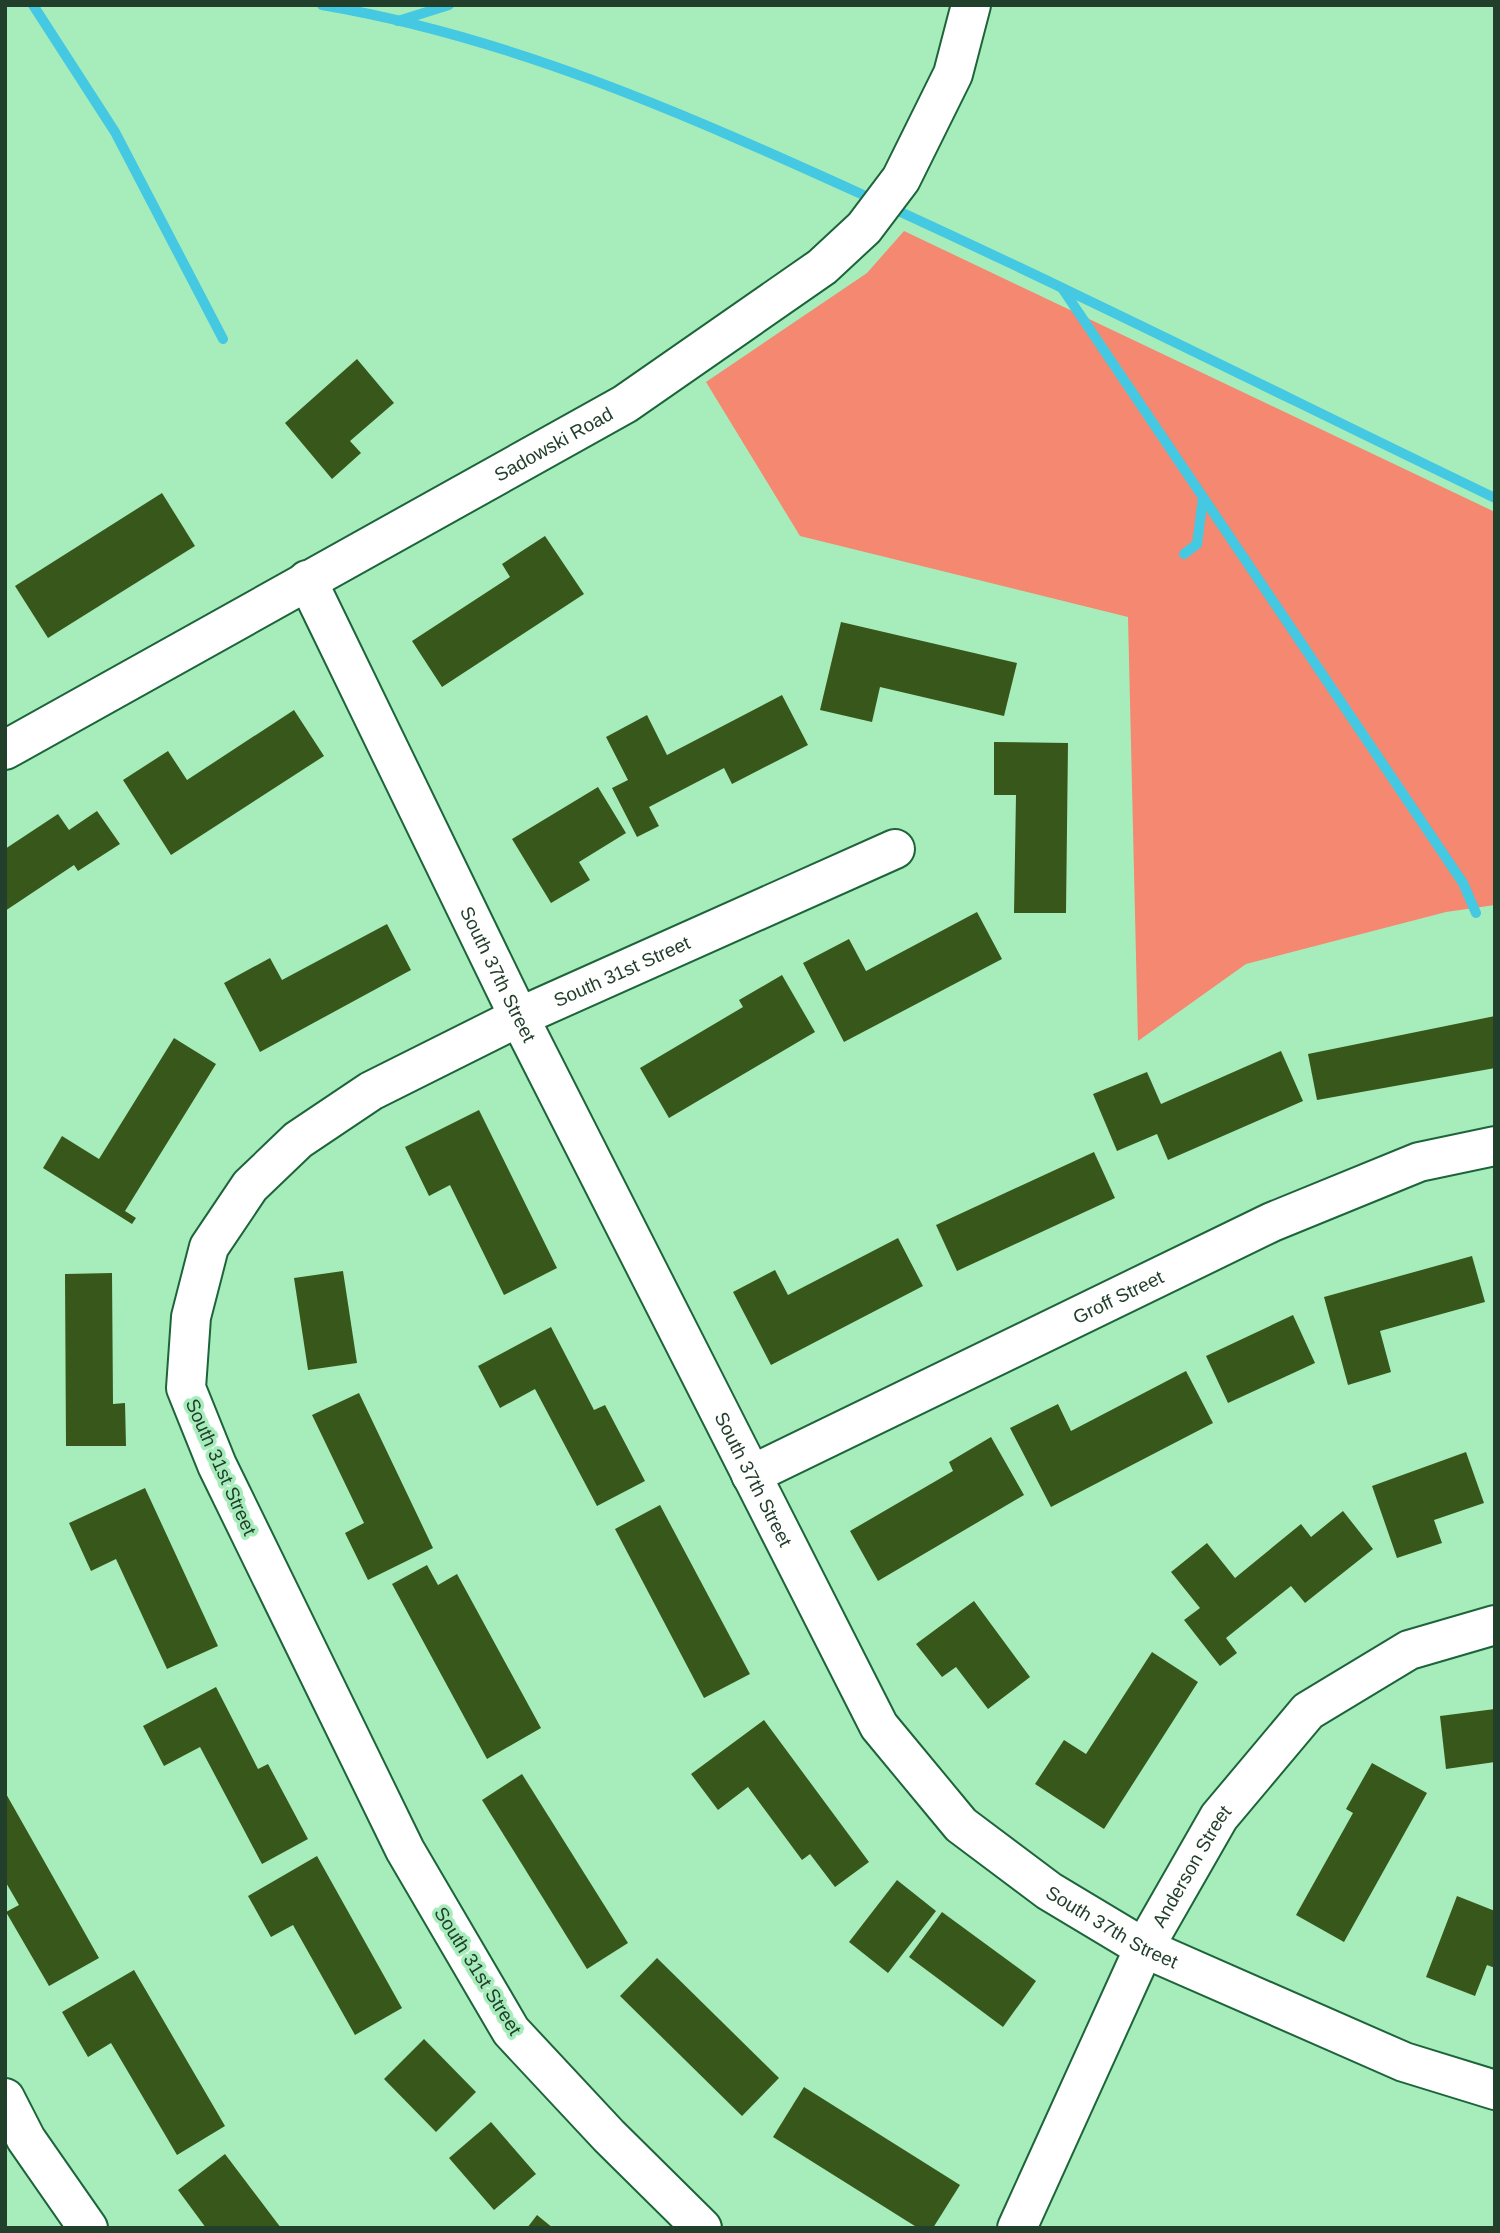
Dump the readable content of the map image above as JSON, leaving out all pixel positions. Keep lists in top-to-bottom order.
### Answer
{
  "streets": {
    "street": [
      "Sadowski Road",
      "South 31st Street",
      "South 37th Street",
      "Groff Street",
      "Anderson Street"
    ]
  },
  "crossings": [
    ["Sadowski Road", "South 37th Street"],
    ["South 31st Street", "South 37th Street"],
    ["South 37th Street", "Groff Street"],
    ["South 37th Street", "Anderson Street"]
  ]
}
